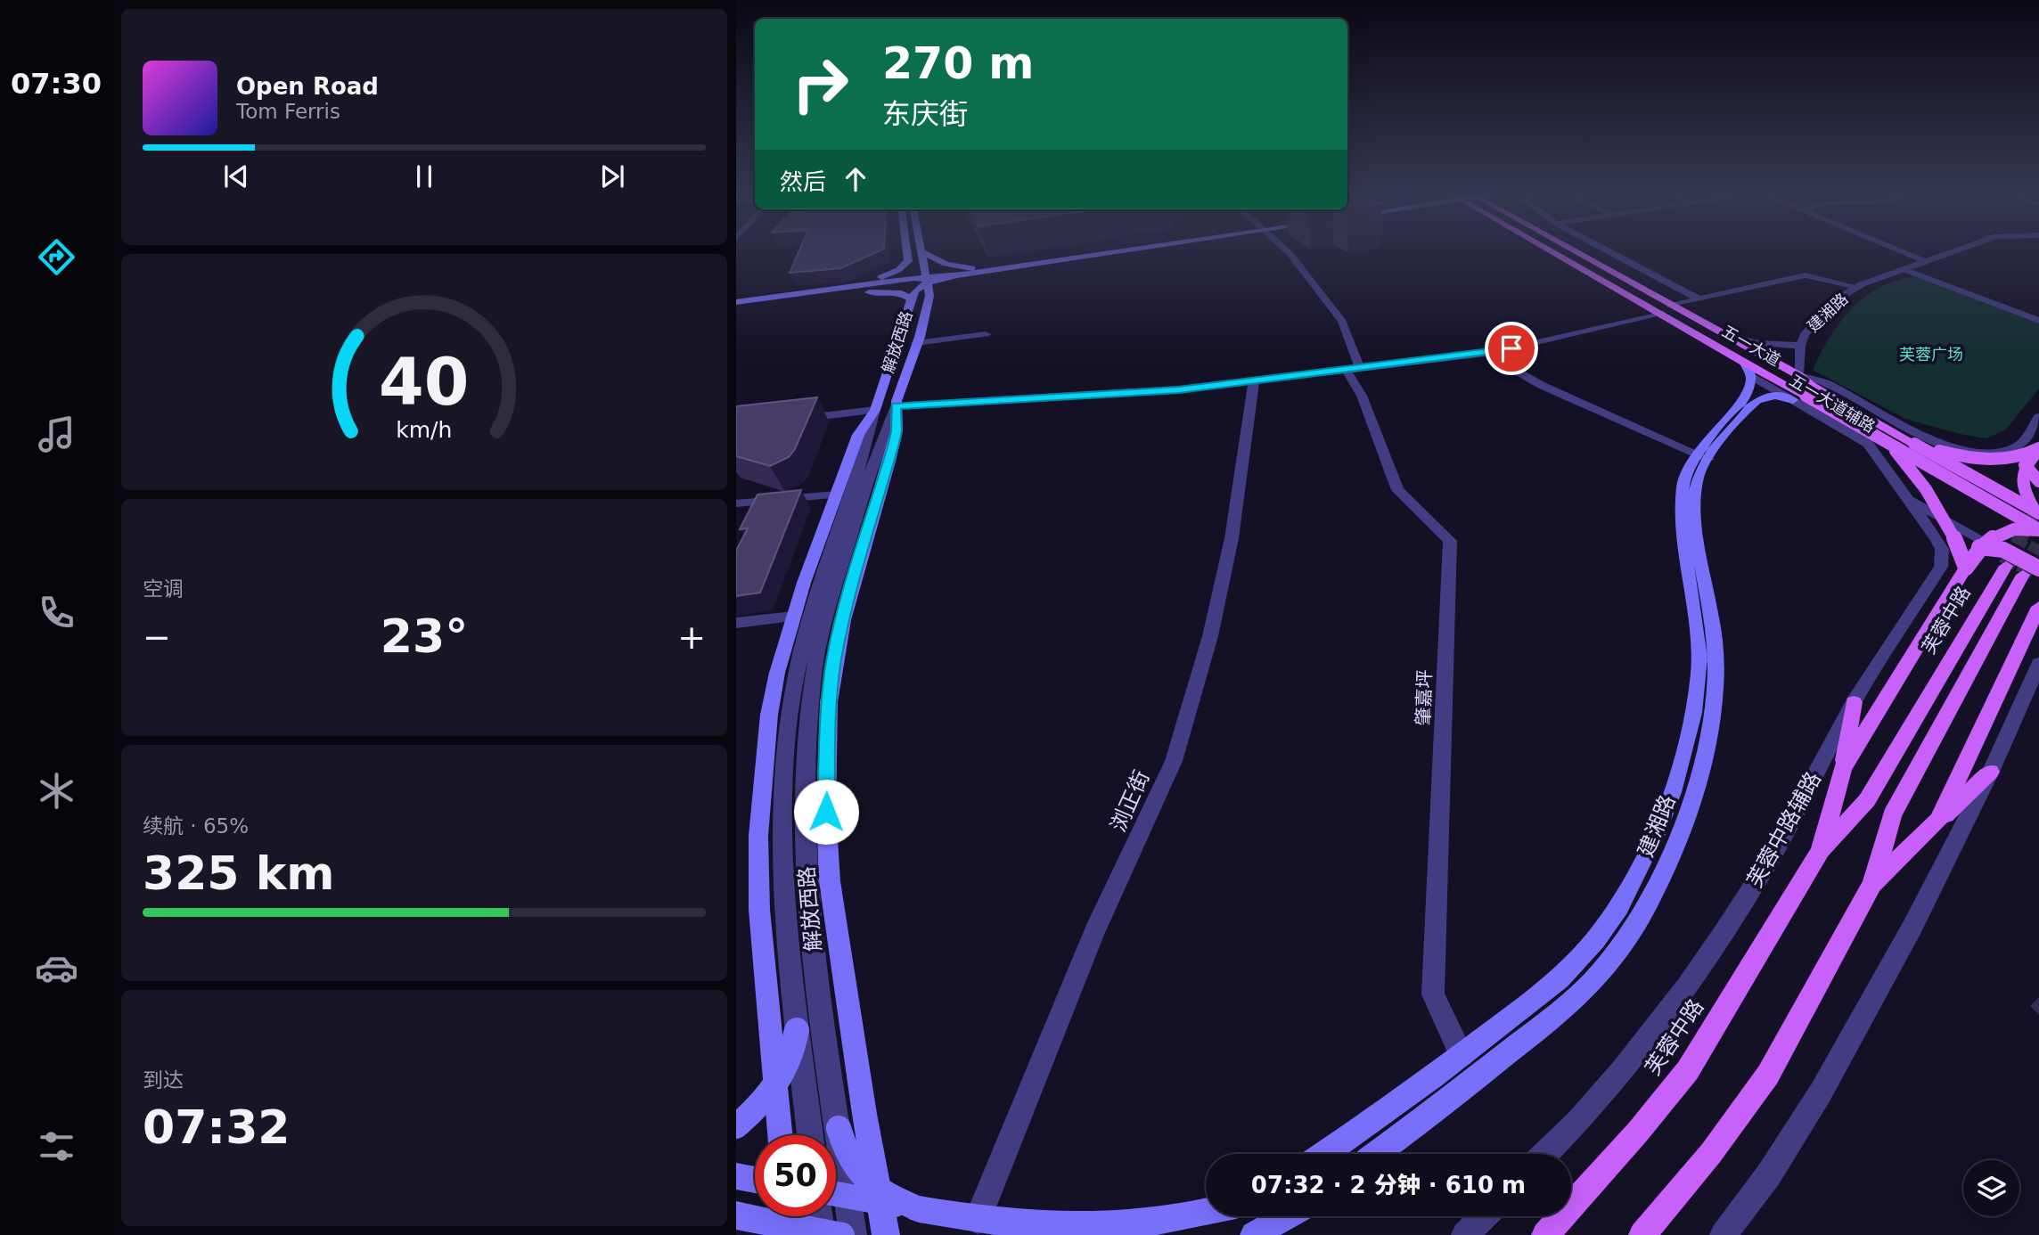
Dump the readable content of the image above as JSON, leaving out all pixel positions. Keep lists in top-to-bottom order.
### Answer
{
  "streets": {
    "main road": [
      "建湘路",
      "解放西路",
      "五一大道",
      "芙蓉中路"
    ],
    "street": [
      "五一大道辅路",
      "肇嘉坪",
      "浏正街",
      "芙蓉中路辅路"
    ]
  },
  "crossings": [
    ["建湘路", "五一大道"],
    ["建湘路", "五一大道辅路"],
    ["建湘路", "肇嘉坪"],
    ["五一大道", "五一大道辅路"],
    ["五一大道辅路", "芙蓉中路辅路"]
  ],
  "parks": ["芙蓉广场"],
  "page": {
    "tabs": "07:30",
    "turn": ["270 m", "东庆街"],
    "song": ["Open Road", "Tom Ferris"],
    "then": "然后",
    "tile": [
      "空调",
      ["续航 · 65%", "325 km"],
      ["到达", "07:32"]
    ],
    "heat": ["−", "23°", "+"],
    "limit": "50",
    "trip": "07:32 · 2 分钟 · 610 m",
    "gauge": ["40", "km/h"]
  }
}
